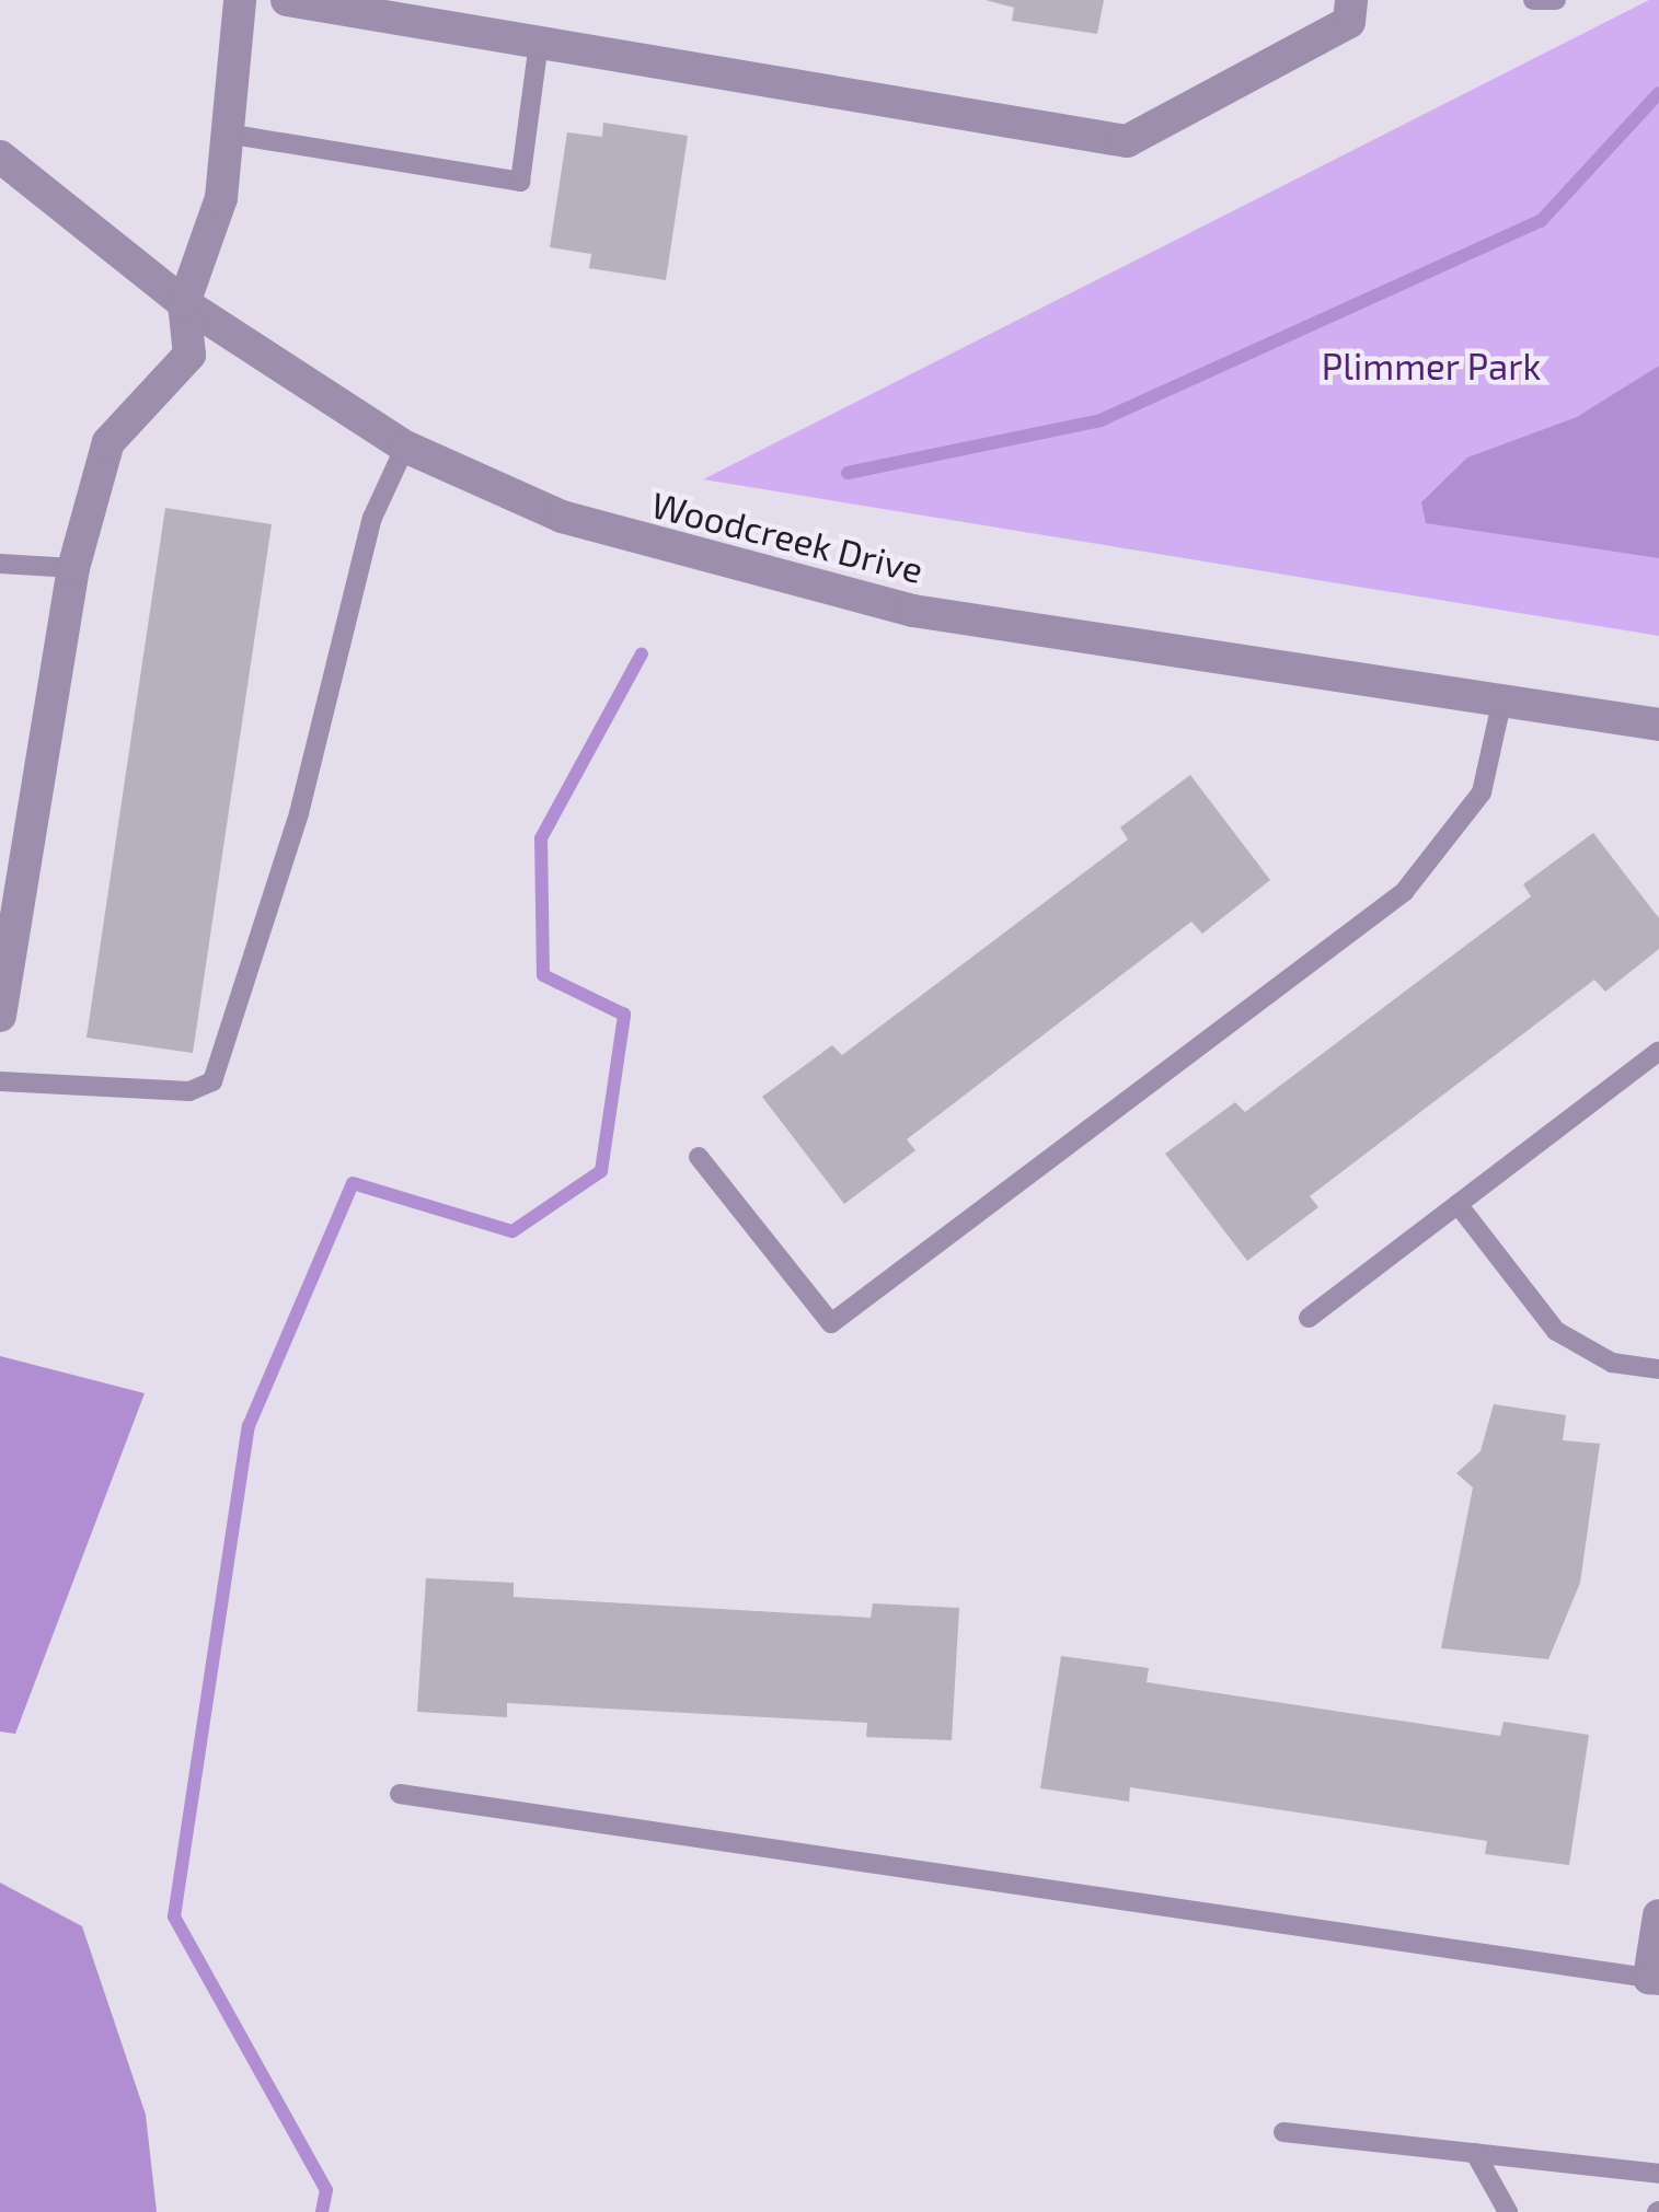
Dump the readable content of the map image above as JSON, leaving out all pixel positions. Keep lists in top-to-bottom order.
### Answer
{
  "streets": {
    "street": ["Woodcreek Drive"]
  },
  "parks": ["Plimmer Park"]
}
